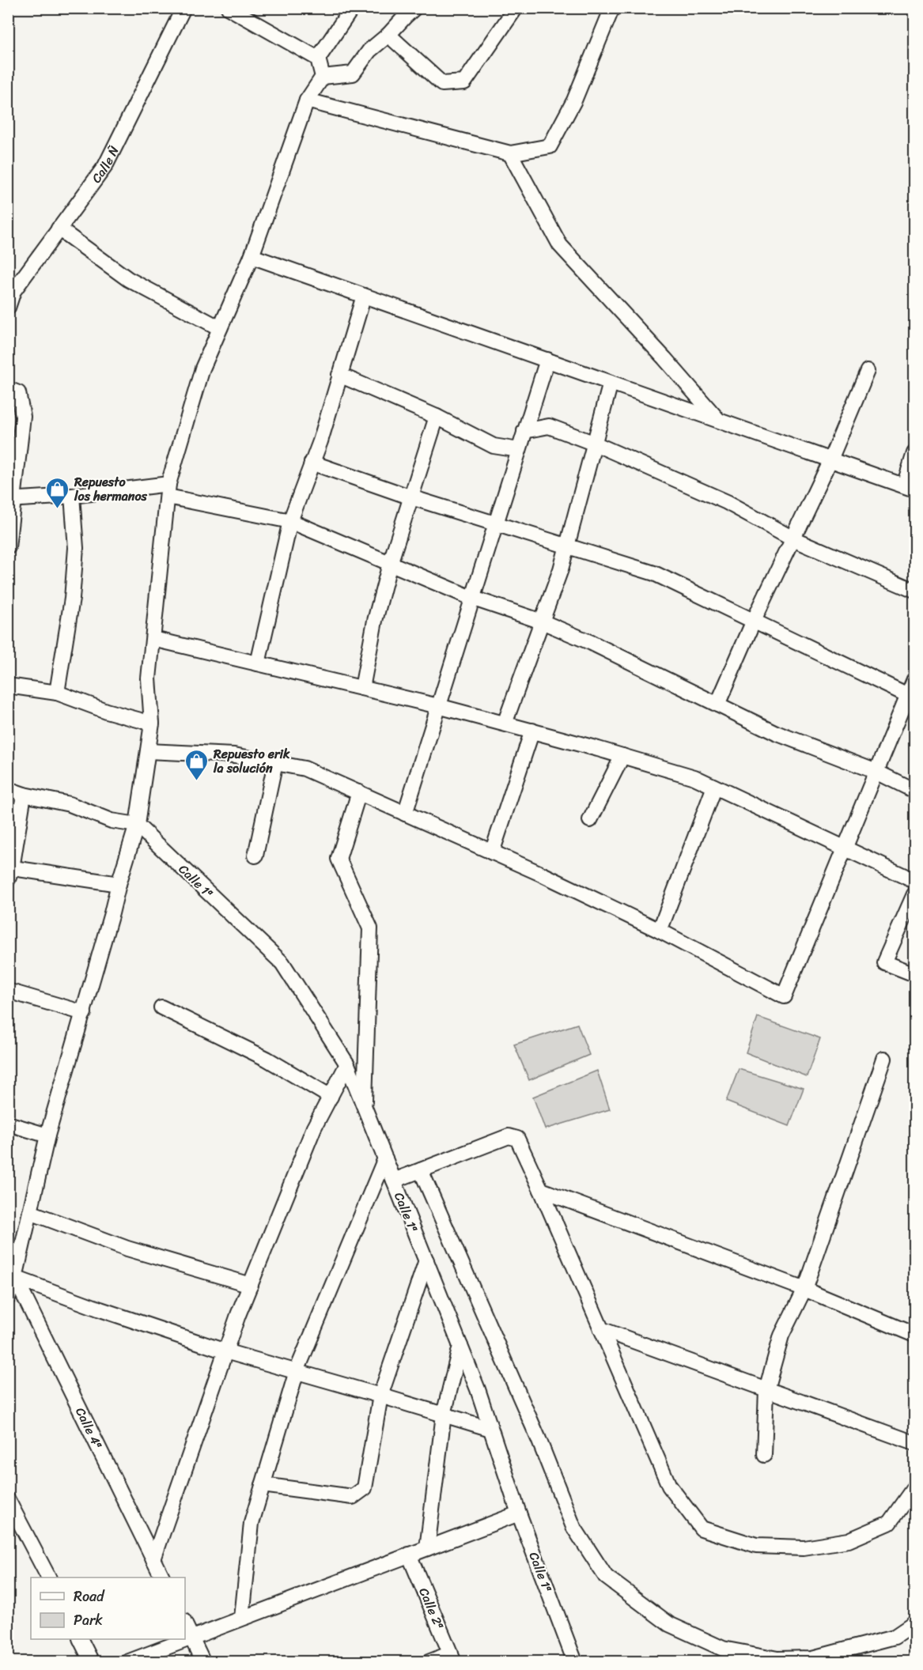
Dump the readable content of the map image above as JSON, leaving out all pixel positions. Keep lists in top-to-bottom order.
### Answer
{
  "streets": {
    "street": [
      "Calle Ñ",
      "Calle 1ª",
      "Calle 4ª",
      "Calle 2ª"
    ]
  },
  "places": {
    "shop": ["Repuesto los hermanos", "Repuesto erik la solución"]
  },
  "legend": ["Road", "Park"]
}
